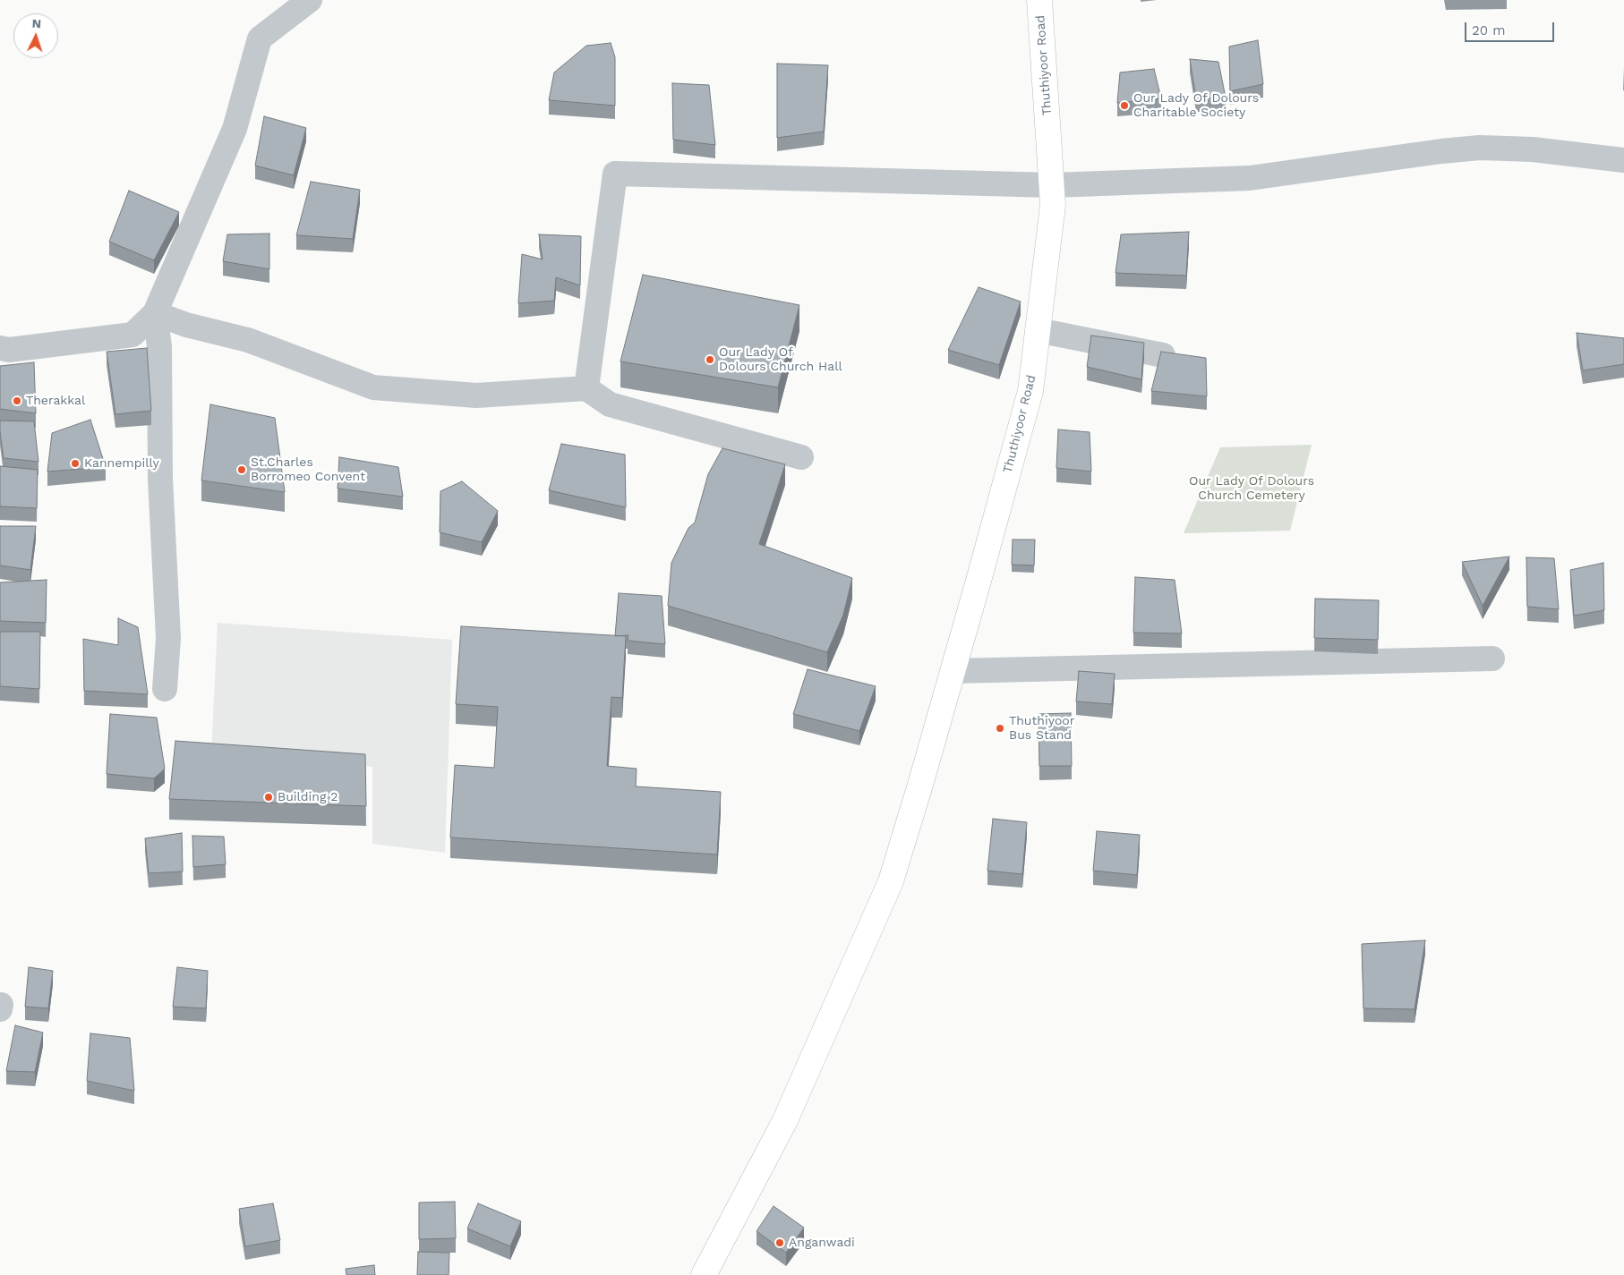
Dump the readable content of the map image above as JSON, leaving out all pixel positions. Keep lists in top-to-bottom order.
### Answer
{
  "streets": {
    "main road": ["Thuthiyoor Road"]
  },
  "parks": ["Our Lady Of Dolours Church Cemetery"],
  "places": [
    "Our Lady Of Dolours Charitable Society",
    "Our Lady Of Dolours Church Hall",
    "Therakkal",
    "Kannempilly",
    "St.Charles Borromeo Convent",
    "Thuthiyoor Bus Stand",
    "Building 2",
    "Anganwadi"
  ],
  "scale_bar": "20 m",
  "north": "top"
}
